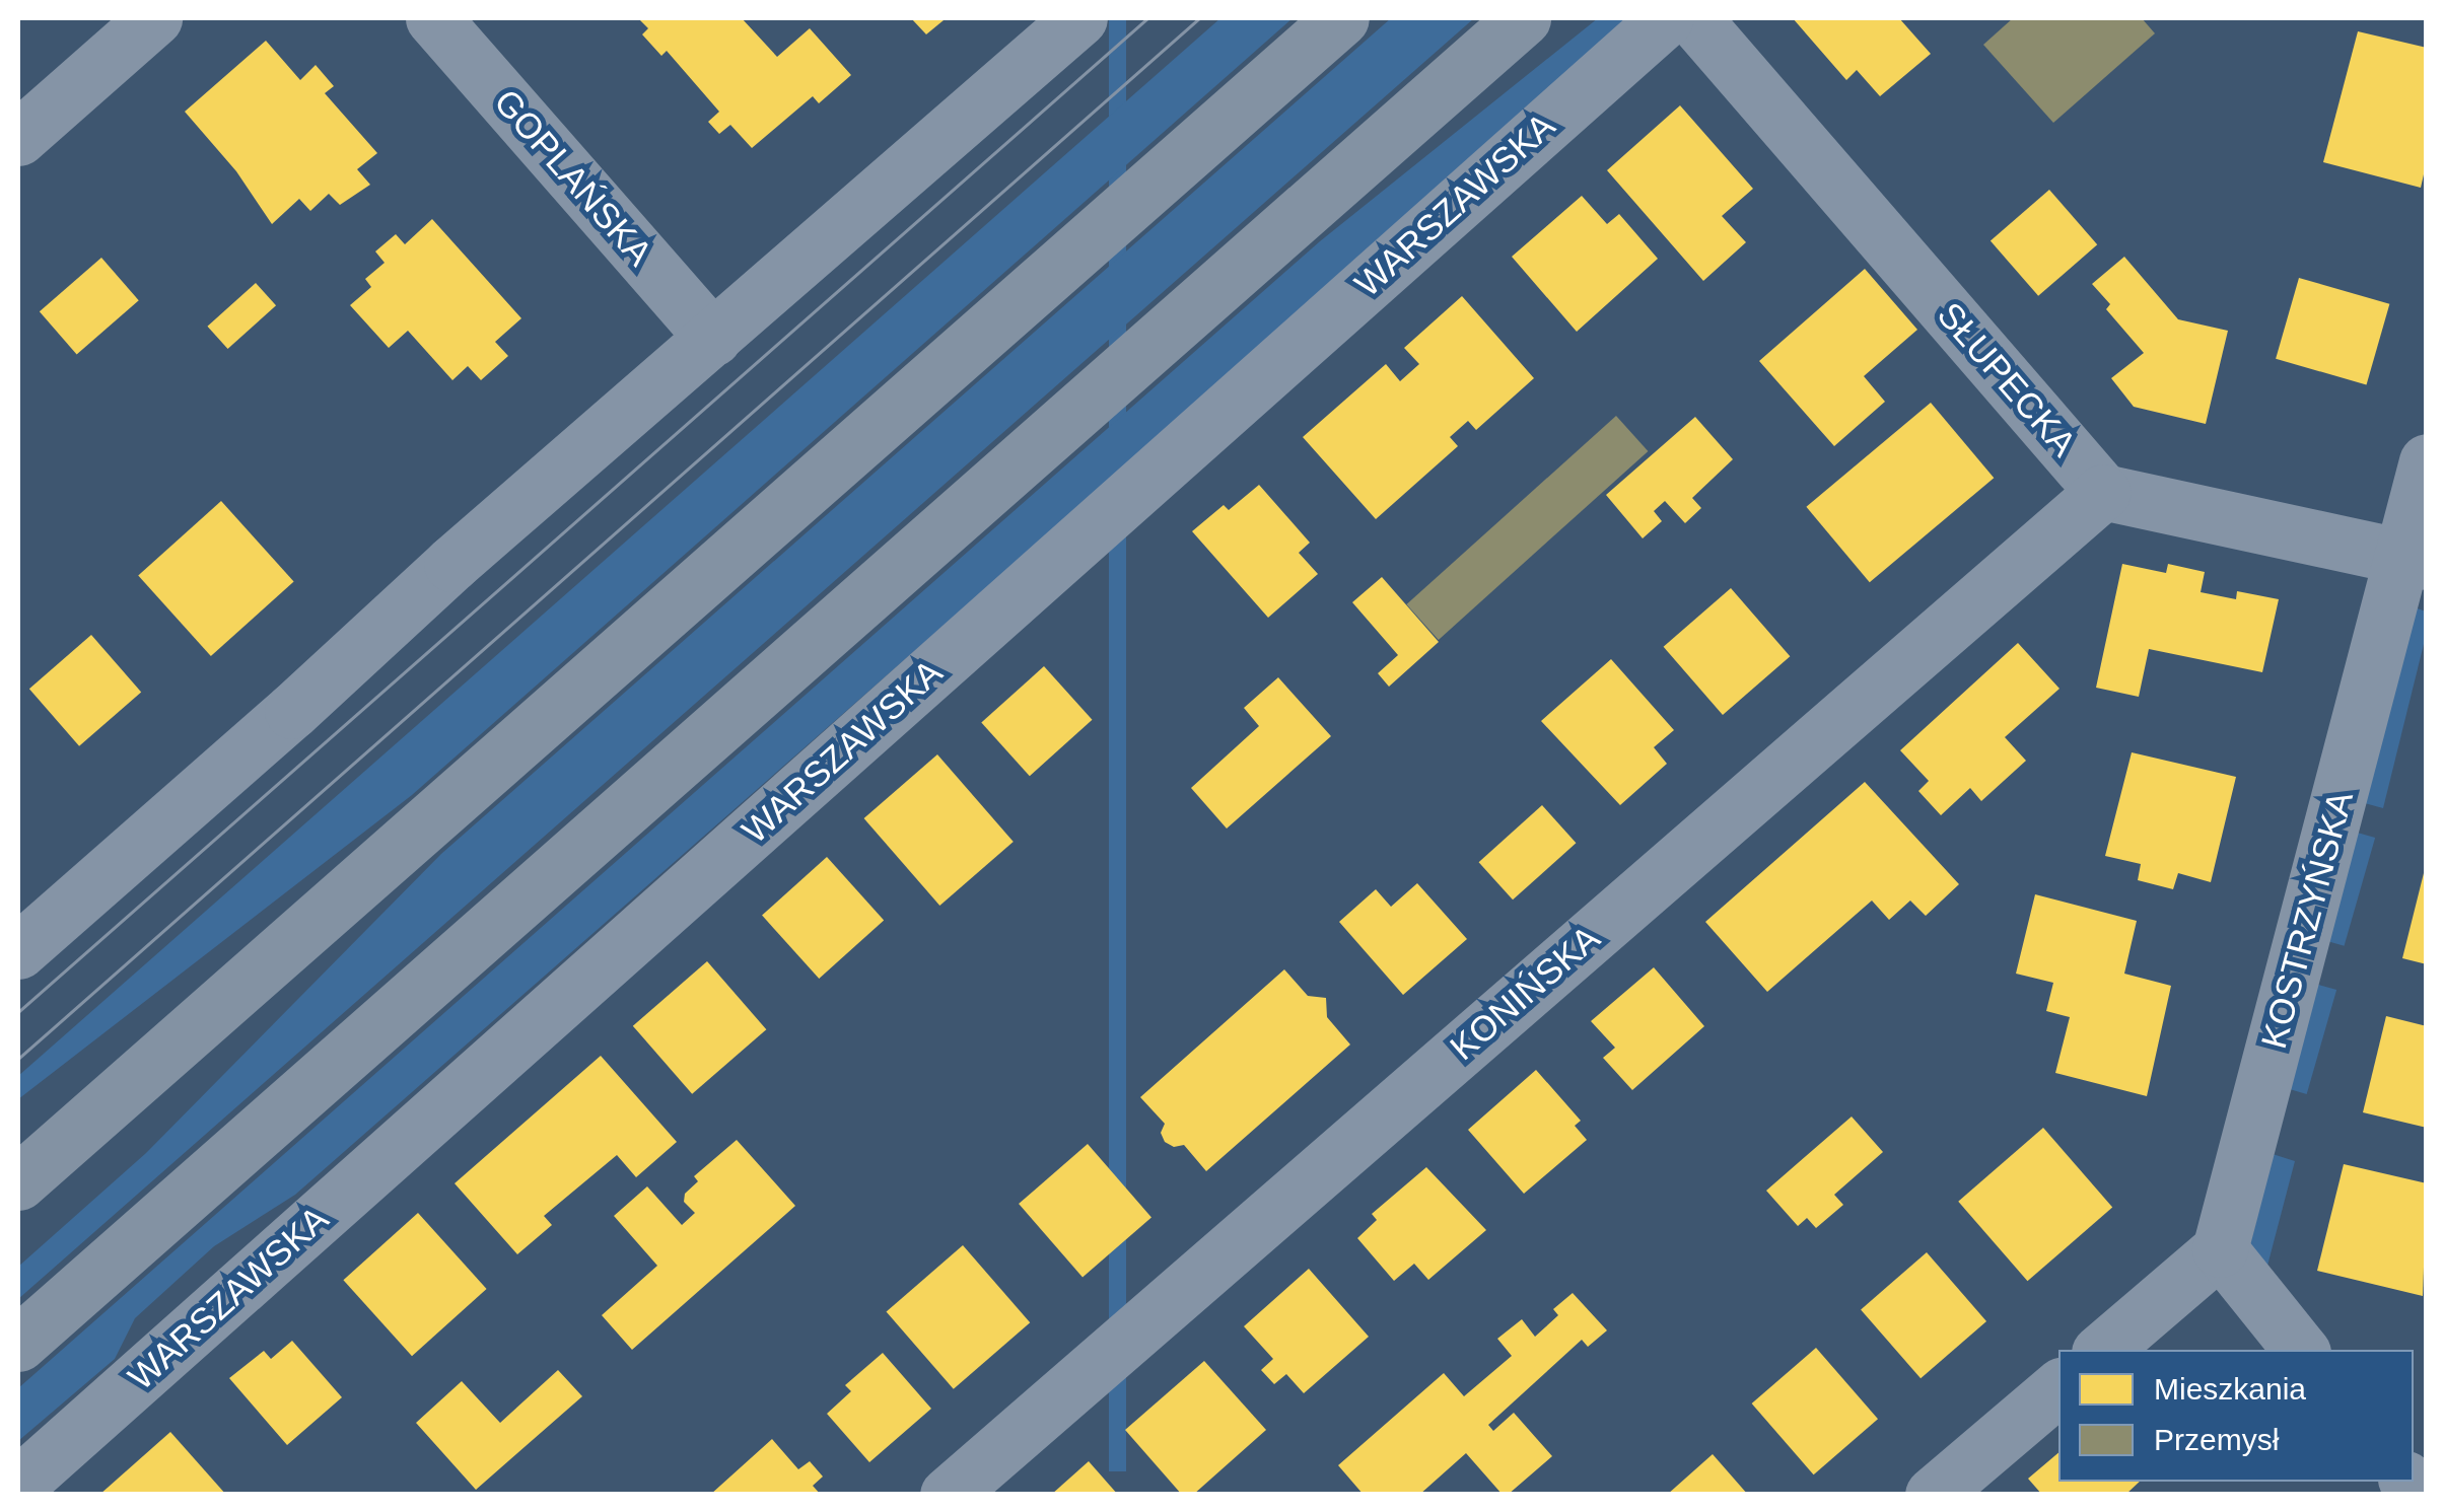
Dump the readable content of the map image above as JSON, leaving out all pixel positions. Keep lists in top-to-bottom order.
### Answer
{
  "streets": {
    "street": [
      "GOPLAŃSKA",
      "WARSZAWSKA",
      "SŁUPECKA",
      "KOSTRZYŃSKA",
      "KONIŃSKA"
    ]
  },
  "crossings": [
    ["SŁUPECKA", "KONIŃSKA"]
  ],
  "legend": ["Mieszkania", "Przemysł"]
}
